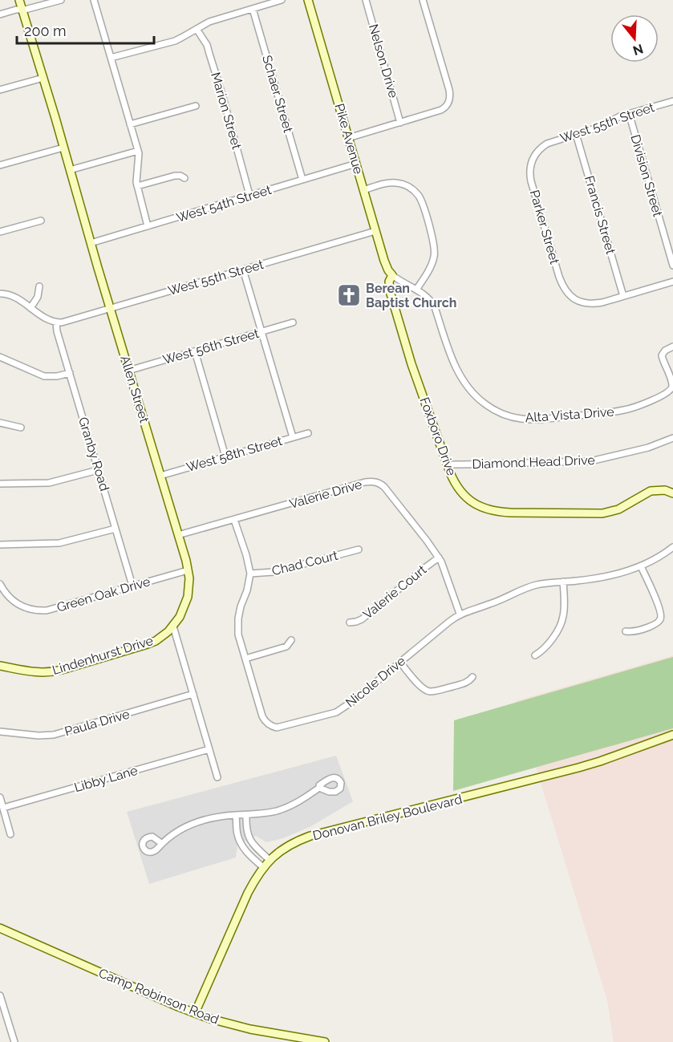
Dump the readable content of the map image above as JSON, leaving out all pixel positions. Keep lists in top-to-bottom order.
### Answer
{
  "streets": {
    "street": [
      "Nelson Drive",
      "Schaer Street",
      "Marion Street",
      "West 55th Street",
      "Pike Avenue",
      "Division Street",
      "West 54th Street",
      "Francis Street",
      "Parker Street",
      "West 56th Street",
      "Allen Street",
      "Alta Vista Drive",
      "Foxboro Drive",
      "Granby Road",
      "West 58th Street",
      "Diamond Head Drive",
      "Valerie Drive",
      "Chad Court",
      "Valerie Court",
      "Green Oak Drive",
      "Lindenhurst Drive",
      "Nicole Drive",
      "Paula Drive",
      "Libby Lane",
      "Donovan Briley Boulevard",
      "Camp Robinson Road"
    ]
  },
  "crossings": [
    ["Schaer Street", "West 54th Street"],
    ["Marion Street", "West 54th Street"],
    ["West 55th Street", "Pike Avenue"],
    ["West 55th Street", "Division Street"],
    ["West 55th Street", "Francis Street"],
    ["West 55th Street", "Parker Street"],
    ["West 55th Street", "Allen Street"],
    ["West 55th Street", "Granby Road"],
    ["Pike Avenue", "West 54th Street"],
    ["Pike Avenue", "Alta Vista Drive"],
    ["Pike Avenue", "Foxboro Drive"],
    ["West 54th Street", "Allen Street"],
    ["Francis Street", "Parker Street"],
    ["West 56th Street", "Allen Street"],
    ["Allen Street", "West 58th Street"],
    ["Allen Street", "Valerie Drive"],
    ["Allen Street", "Green Oak Drive"],
    ["Allen Street", "Lindenhurst Drive"],
    ["Alta Vista Drive", "Foxboro Drive"],
    ["Foxboro Drive", "Diamond Head Drive"],
    ["Granby Road", "Green Oak Drive"],
    ["Valerie Drive", "Valerie Court"],
    ["Valerie Drive", "Nicole Drive"],
    ["Chad Court", "Nicole Drive"],
    ["Donovan Briley Boulevard", "Camp Robinson Road"]
  ],
  "places": {
    "church": ["Berean Baptist Church"]
  },
  "scale_bar": "200 m",
  "north": "bottom"
}
